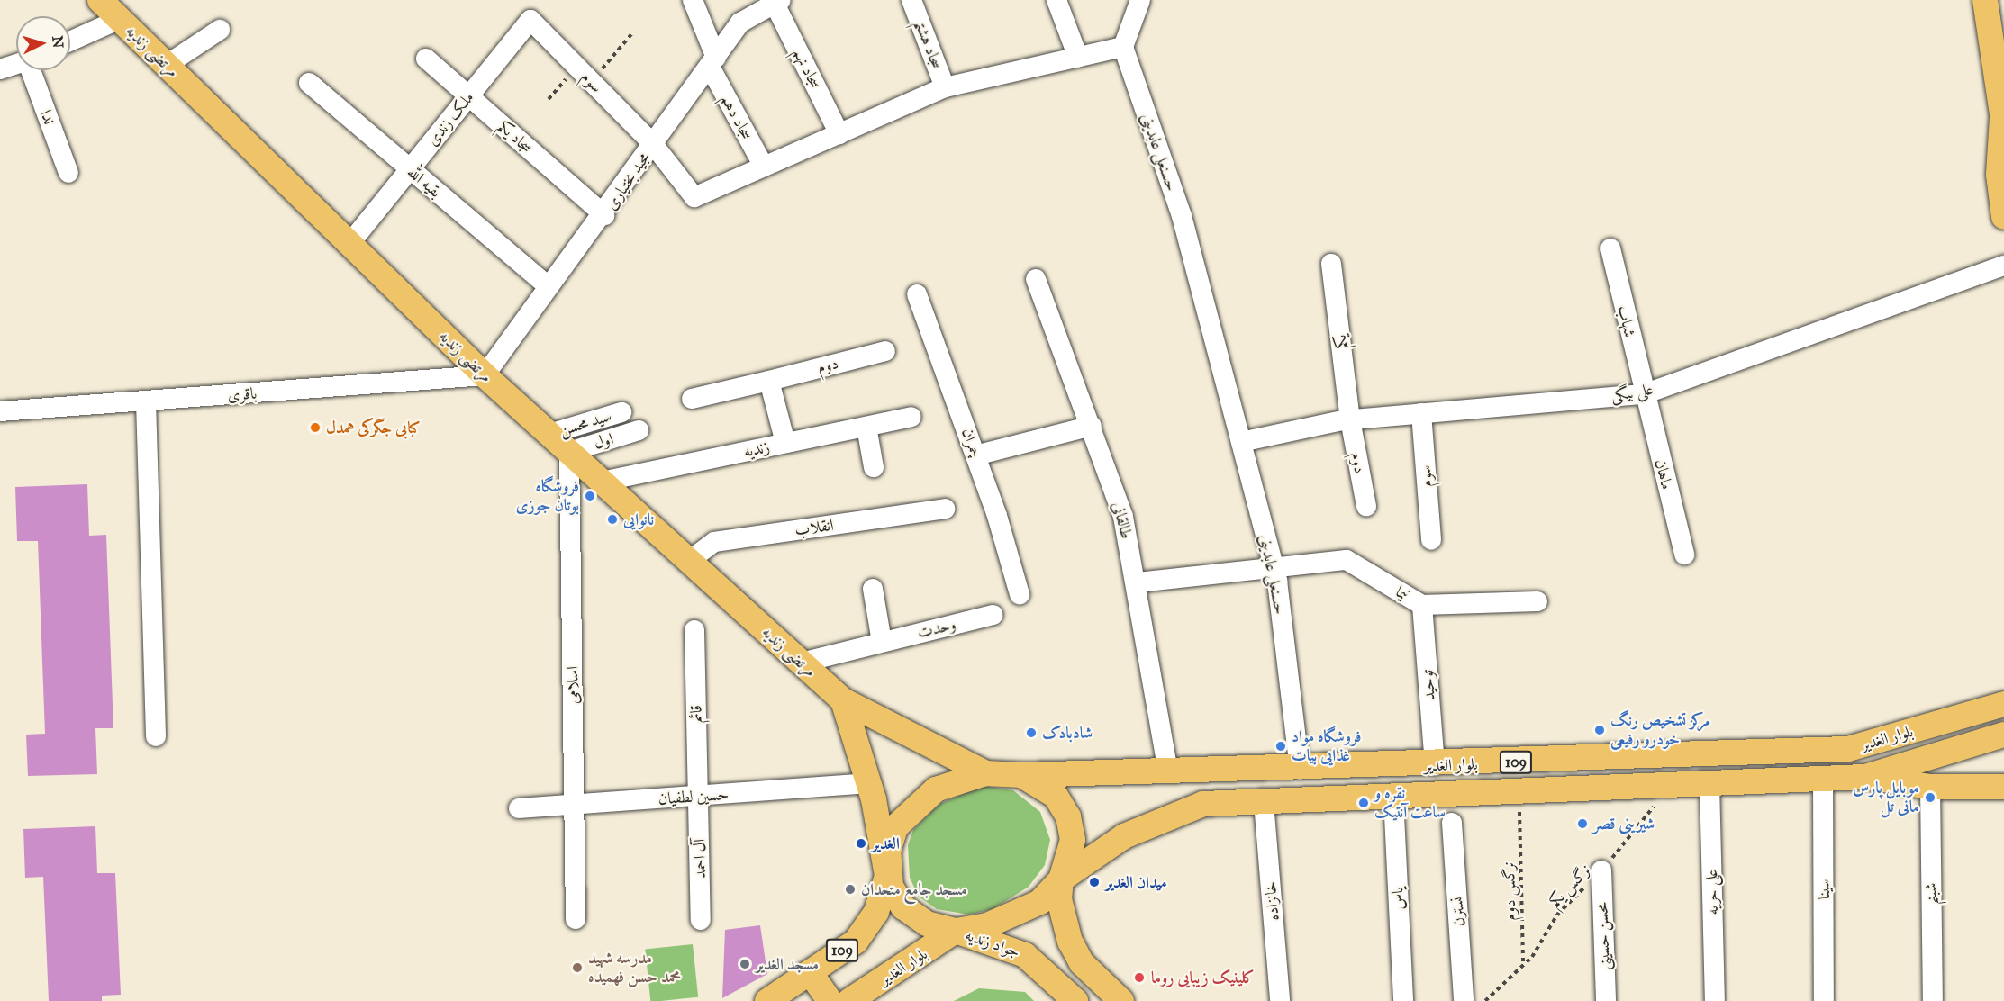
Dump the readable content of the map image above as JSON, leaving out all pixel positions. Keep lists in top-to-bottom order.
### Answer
{
  "streets": {
    "main road": [
      "مرتضی زندیه",
      "بلوار الغدیر",
      "109",
      "جواد زندیه"
    ],
    "street": [
      "سجاد هشتم",
      "سجاد نهم",
      "سوم",
      "ندا",
      "سجاد دهم",
      "ملک زندی",
      "سجاد یکم",
      "حسنعلی عابدینی",
      "مجید بختیاری",
      "بقیه الله",
      "شهاب",
      "یکم",
      "دوم",
      "علی بیگی",
      "باقری",
      "سید محسن",
      "اول",
      "چمران",
      "زندیه",
      "ماهان",
      "طالقانی",
      "انقلاب",
      "نیما",
      "وحدت",
      "اسلامی",
      "توحید",
      "قائم",
      "حسین لطفیان",
      "آل احمد",
      "سینا",
      "علی حریه",
      "شبنم",
      "یاس",
      "خانزاده",
      "نسترن",
      "محسن حسینی"
    ],
    "path": ["نرگس یکم", "نرگس دوم"]
  },
  "crossings": [
    ["مرتضی زندیه", "ملک زندی"],
    ["مرتضی زندیه", "مجید بختیاری"],
    ["مرتضی زندیه", "باقری"],
    ["مرتضی زندیه", "سید محسن"],
    ["مرتضی زندیه", "اول"],
    ["مرتضی زندیه", "زندیه"],
    ["مرتضی زندیه", "انقلاب"],
    ["مرتضی زندیه", "وحدت"],
    ["مرتضی زندیه", "اسلامی"],
    ["سجاد نهم", "مجید بختیاری"],
    ["سوم", "ملک زندی"],
    ["سوم", "مجید بختیاری"],
    ["سوم", "علی بیگی"],
    ["سجاد دهم", "مجید بختیاری"],
    ["ملک زندی", "سجاد یکم"],
    ["ملک زندی", "بقیه الله"],
    ["سجاد یکم", "مجید بختیاری"],
    ["حسنعلی عابدینی", "علی بیگی"],
    ["حسنعلی عابدینی", "نیما"],
    ["حسنعلی عابدینی", "بلوار الغدیر"],
    ["مجید بختیاری", "باقری"],
    ["شهاب", "علی بیگی"],
    ["شهاب", "ماهان"],
    ["یکم", "دوم"],
    ["یکم", "علی بیگی"],
    ["دوم", "علی بیگی"],
    ["علی بیگی", "ماهان"],
    ["اول", "اسلامی"],
    ["طالقانی", "نیما"],
    ["طالقانی", "بلوار الغدیر"],
    ["نیما", "توحید"],
    ["اسلامی", "حسین لطفیان"],
    ["توحید", "بلوار الغدیر"],
    ["قائم", "حسین لطفیان"],
    ["قائم", "آل احمد"],
    ["بلوار الغدیر", "109"],
    ["بلوار الغدیر", "سینا"],
    ["بلوار الغدیر", "علی حریه"],
    ["بلوار الغدیر", "یاس"],
    ["بلوار الغدیر", "خانزاده"],
    ["بلوار الغدیر", "جواد زندیه"],
    ["109", "جواد زندیه"],
    ["حسین لطفیان", "آل احمد"],
    ["نرگس یکم", "نرگس دوم"],
    ["نرگس یکم", "محسن حسینی"]
  ],
  "places": [
    "کبابی جگرکی همدل",
    "فروشگاه بوتان جوزی",
    "نانوایی",
    "مرکز تشخیص رنگ خودرو رفیعی",
    "شادبادک",
    "فروشگاه مواد غذایی بیات",
    "موبایل پارس مانی تل",
    "نقره و ساعت آنتیک",
    "شیرینی قصر",
    "الغدیر",
    "میدان الغدیر",
    "مسجد جامع متحدان",
    "مسجد الغدیر",
    "مدرسه شهید محمد حسن فهمیده",
    "کلینیک زیبایی روما"
  ],
  "north": "right"
}
